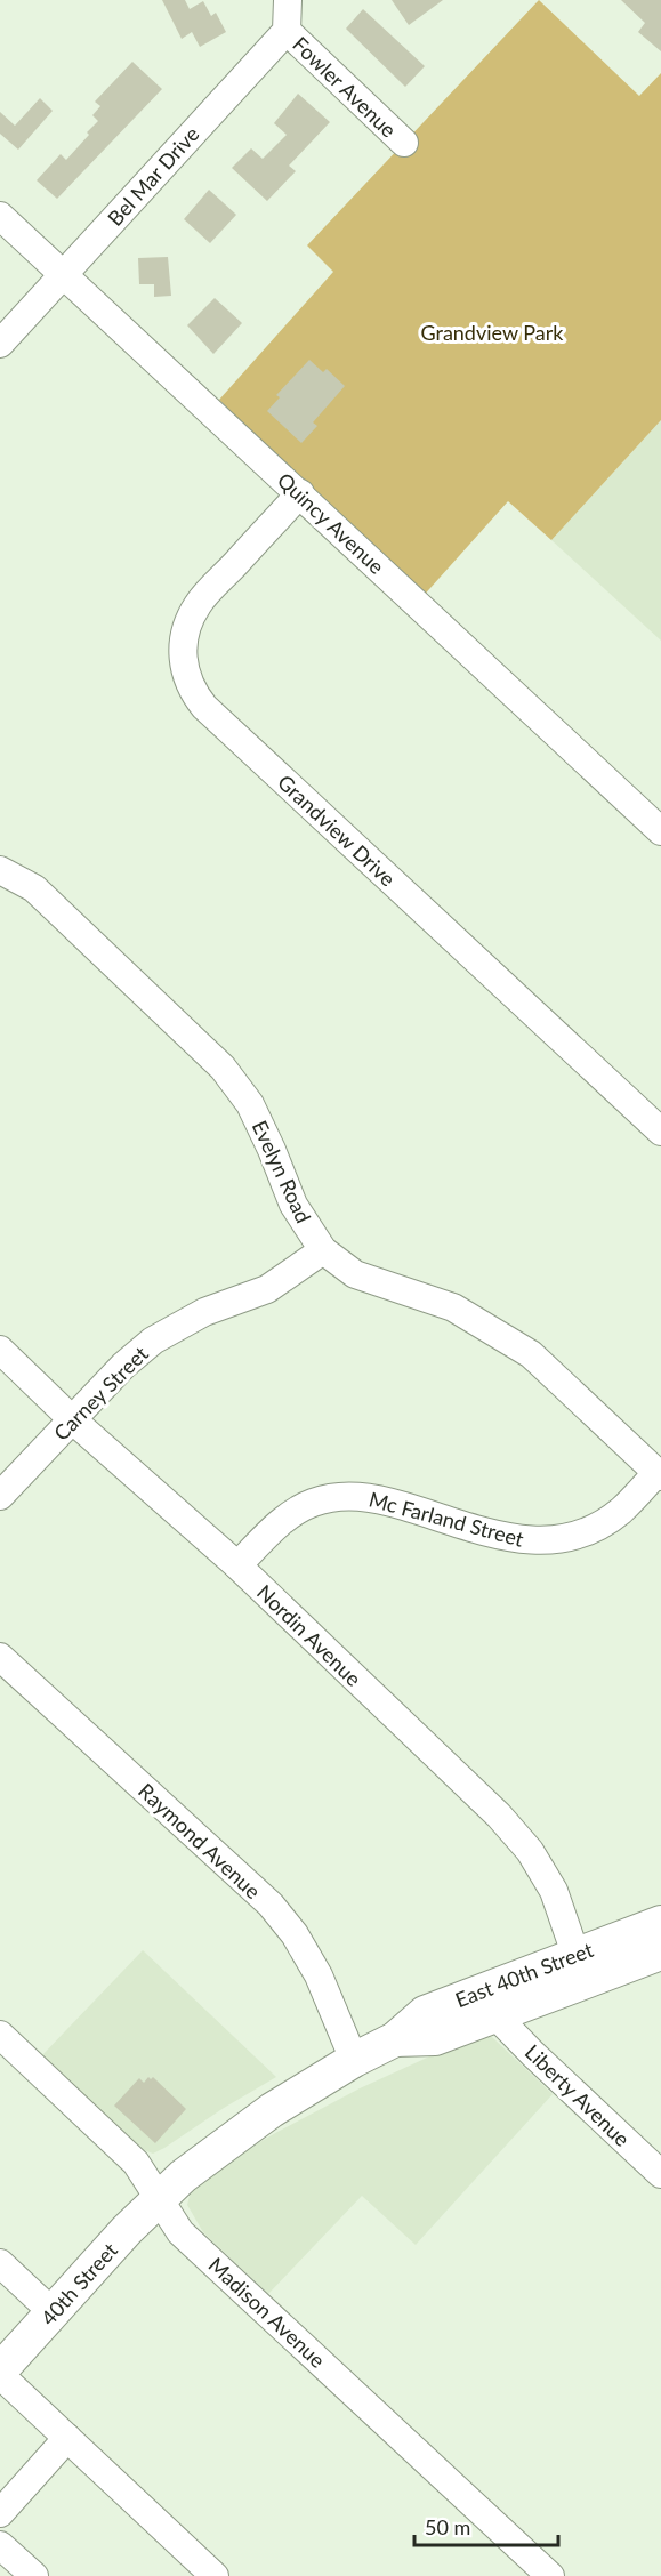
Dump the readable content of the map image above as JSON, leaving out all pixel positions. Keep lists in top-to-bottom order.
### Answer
{
  "streets": {
    "main road": ["East 40th Street", "40th Street"],
    "street": [
      "Fowler Avenue",
      "Bel Mar Drive",
      "Quincy Avenue",
      "Grandview Drive",
      "Evelyn Road",
      "Carney Street",
      "Mc Farland Street",
      "Nordin Avenue",
      "Raymond Avenue",
      "Liberty Avenue",
      "Madison Avenue"
    ]
  },
  "crossings": [
    ["Fowler Avenue", "Bel Mar Drive"],
    ["Bel Mar Drive", "Quincy Avenue"],
    ["Quincy Avenue", "Grandview Drive"],
    ["Evelyn Road", "Carney Street"],
    ["Evelyn Road", "Mc Farland Street"],
    ["Carney Street", "Nordin Avenue"],
    ["Mc Farland Street", "Nordin Avenue"],
    ["Nordin Avenue", "East 40th Street"],
    ["Raymond Avenue", "East 40th Street"],
    ["East 40th Street", "Liberty Avenue"],
    ["East 40th Street", "40th Street"],
    ["East 40th Street", "Madison Avenue"],
    ["40th Street", "Madison Avenue"]
  ],
  "parks": ["Grandview Park"],
  "scale_bar": "50 m"
}
